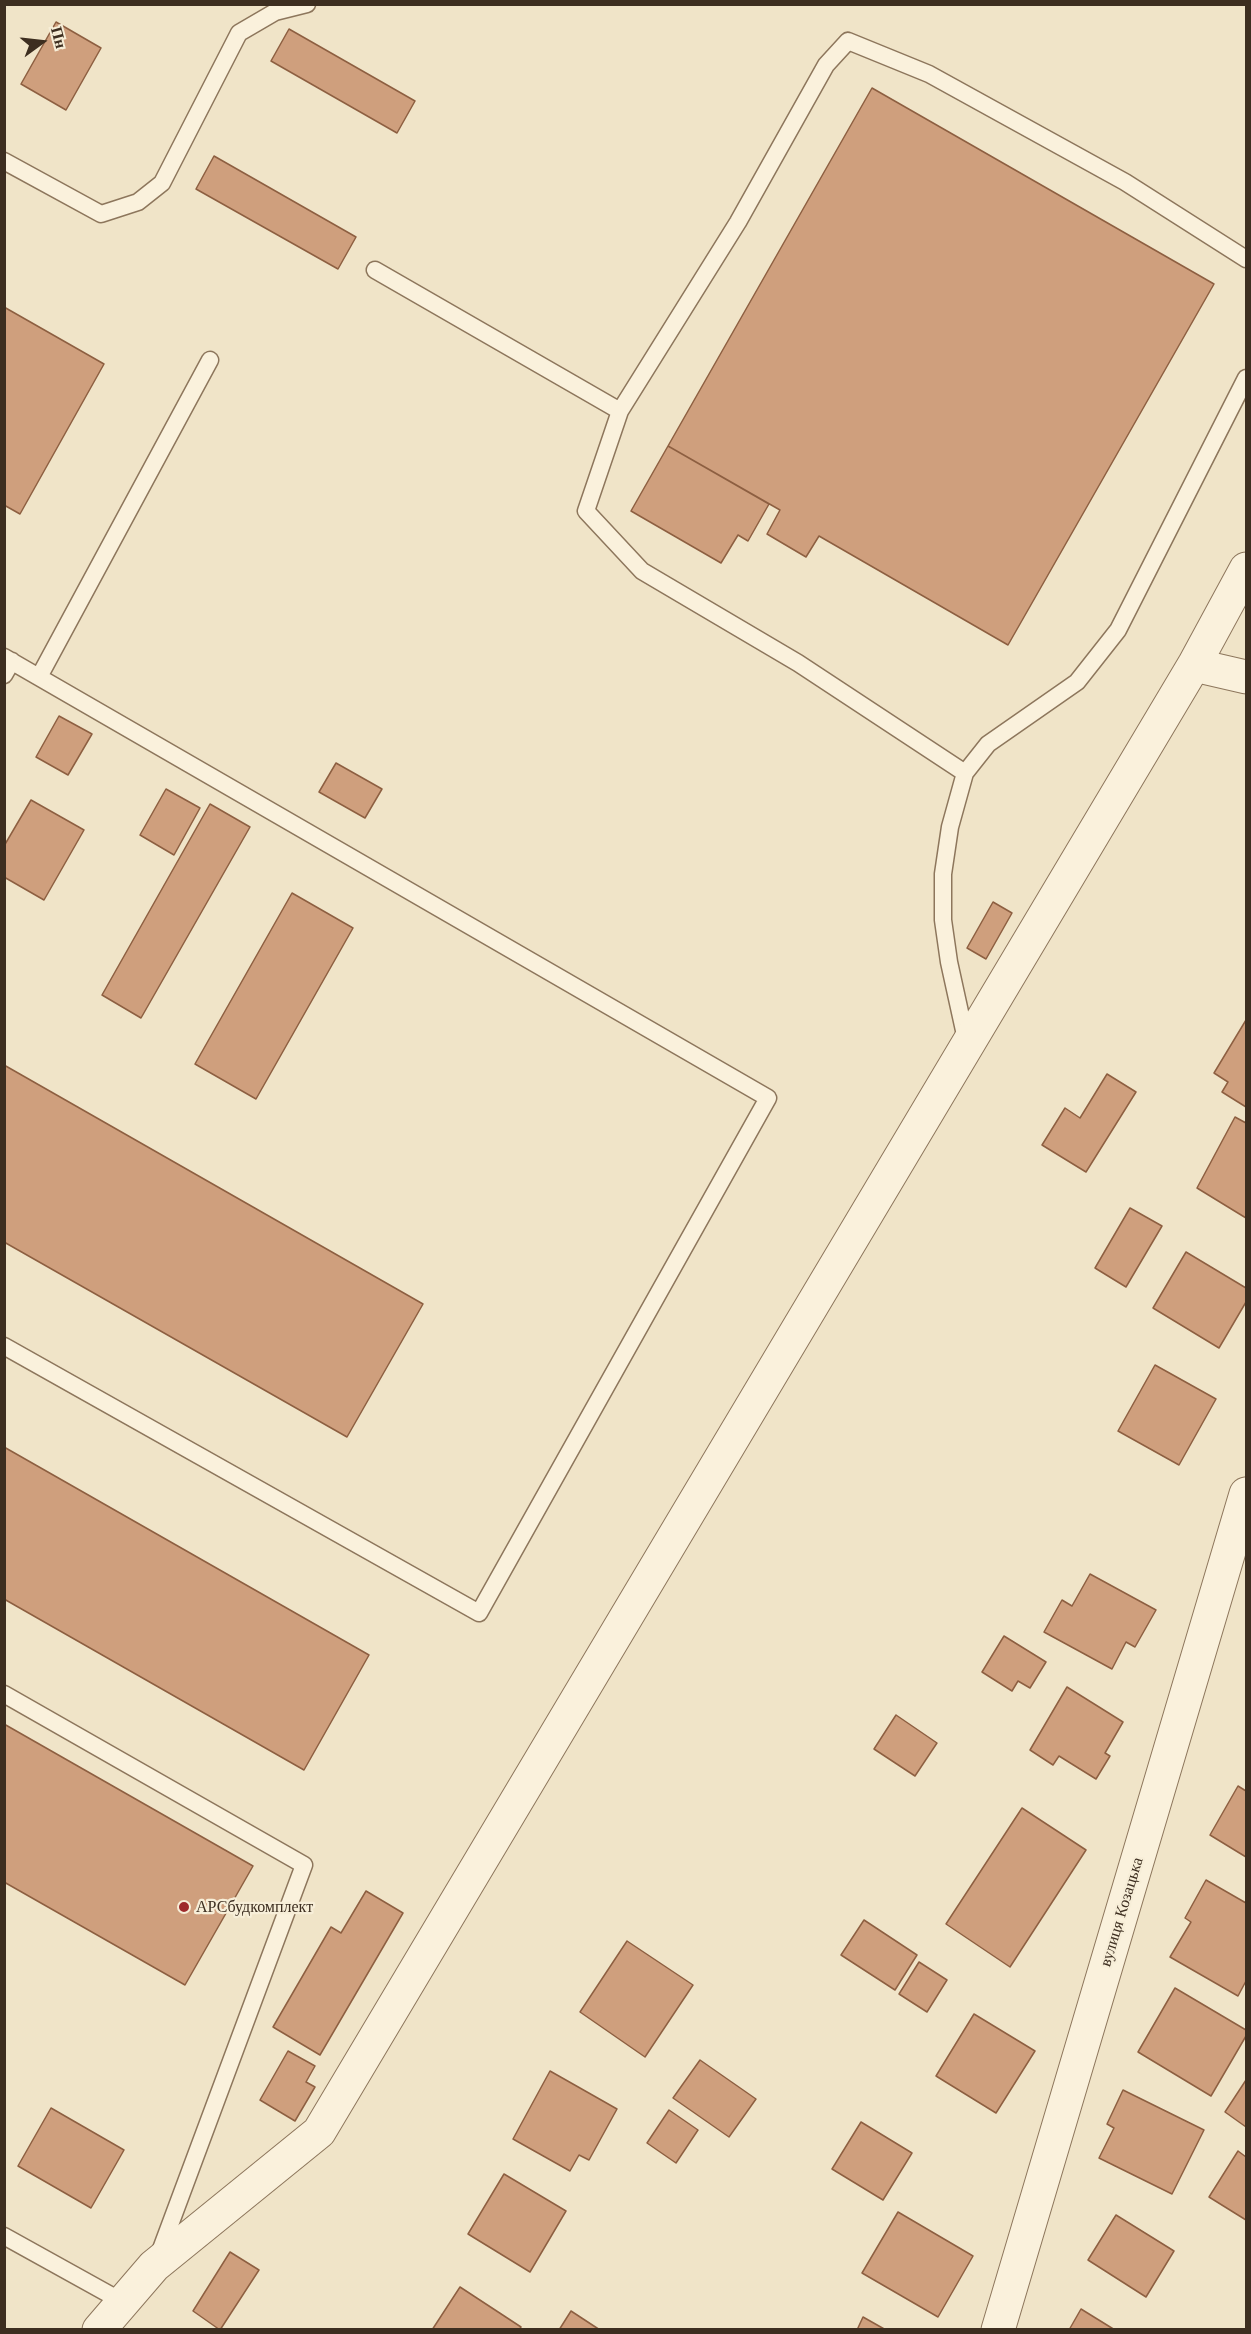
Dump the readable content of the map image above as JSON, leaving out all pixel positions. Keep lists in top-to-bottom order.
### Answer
{
  "streets": {
    "street": ["вулиця Козацька"]
  },
  "places": ["АРСбудкомплект"],
  "north": "right"
}
